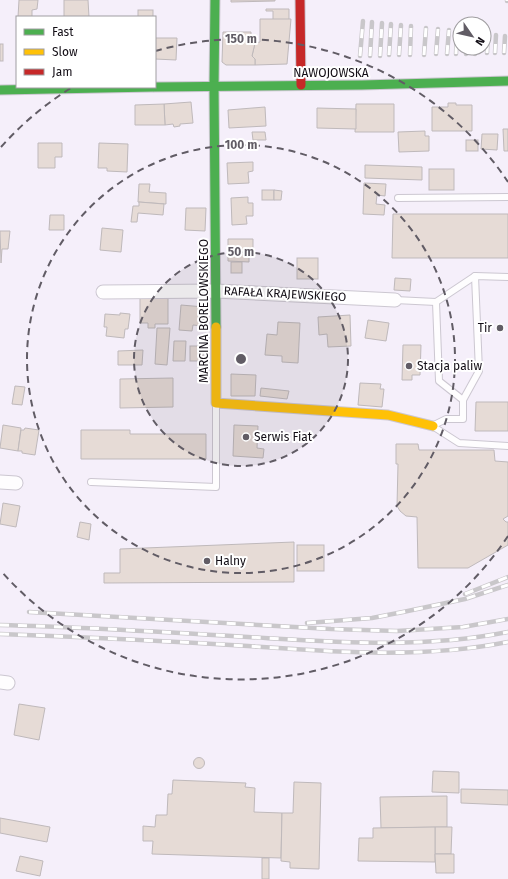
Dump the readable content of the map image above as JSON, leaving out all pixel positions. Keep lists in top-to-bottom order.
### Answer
{
  "streets": {
    "street": ["NAWOJOWSKA", "RAFAŁA KRAJEWSKIEGO", "MARCINA BORELOWSKIEGO"]
  },
  "crossings": [
    ["NAWOJOWSKA", "MARCINA BORELOWSKIEGO"],
    ["RAFAŁA KRAJEWSKIEGO", "MARCINA BORELOWSKIEGO"]
  ],
  "places": [
    "Tir",
    "Stacja paliw",
    "Serwis Fiat",
    "Halny"
  ],
  "legend": ["Fast", "Slow", "Jam"],
  "north": "bottom right",
  "rings": ["150 m", "100 m", "50 m"]
}
